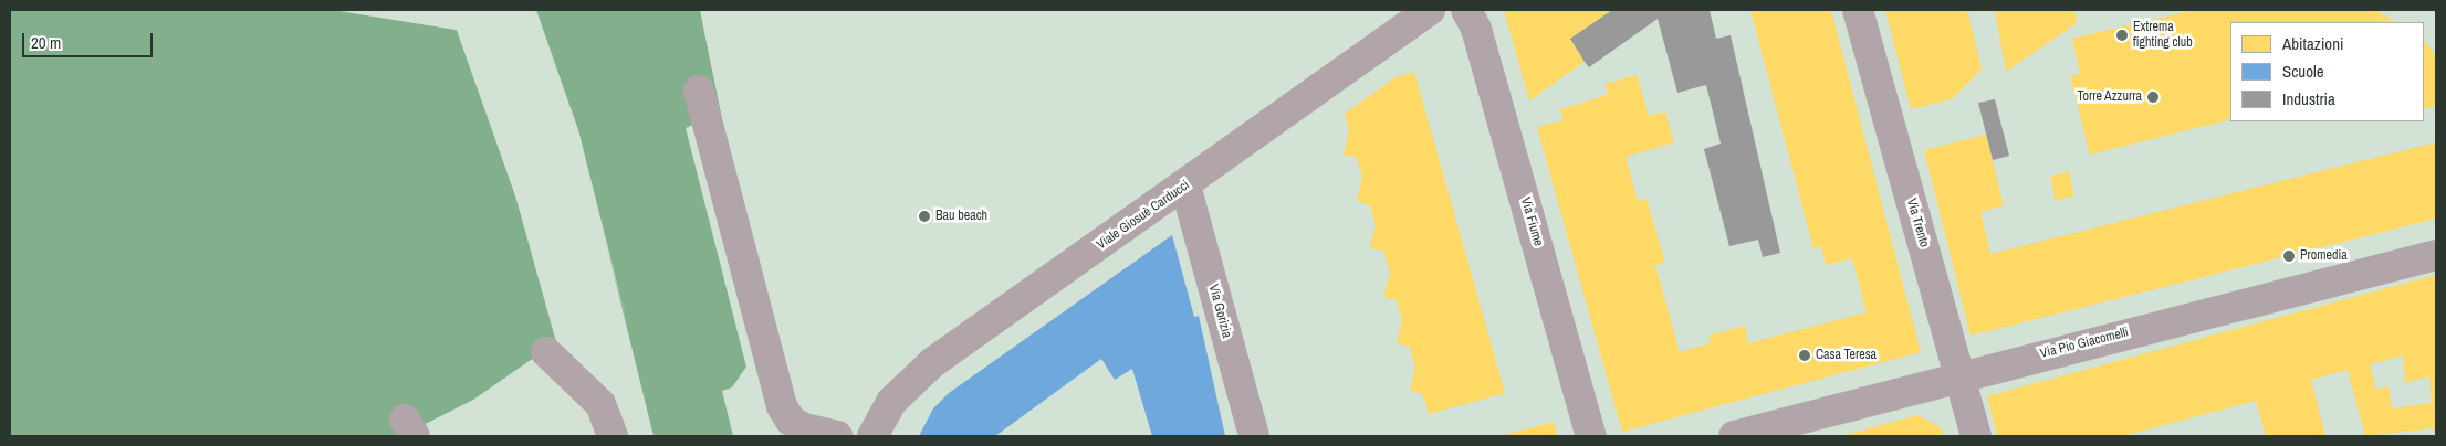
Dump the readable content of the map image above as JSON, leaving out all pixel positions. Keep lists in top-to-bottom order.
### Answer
{
  "streets": {
    "street": [
      "Viale Giosuè Carducci",
      "Via Fiume",
      "Via Trento",
      "Via Gorizia",
      "Via Pio Giacomelli"
    ]
  },
  "crossings": [
    ["Viale Giosuè Carducci", "Via Gorizia"],
    ["Via Trento", "Via Pio Giacomelli"]
  ],
  "places": [
    "Extrema fighting club",
    "Torre Azzurra",
    "Bau beach",
    "Promedia",
    "Casa Teresa"
  ],
  "legend": ["Abitazioni", "Scuole", "Industria"],
  "scale_bar": "20 m"
}
